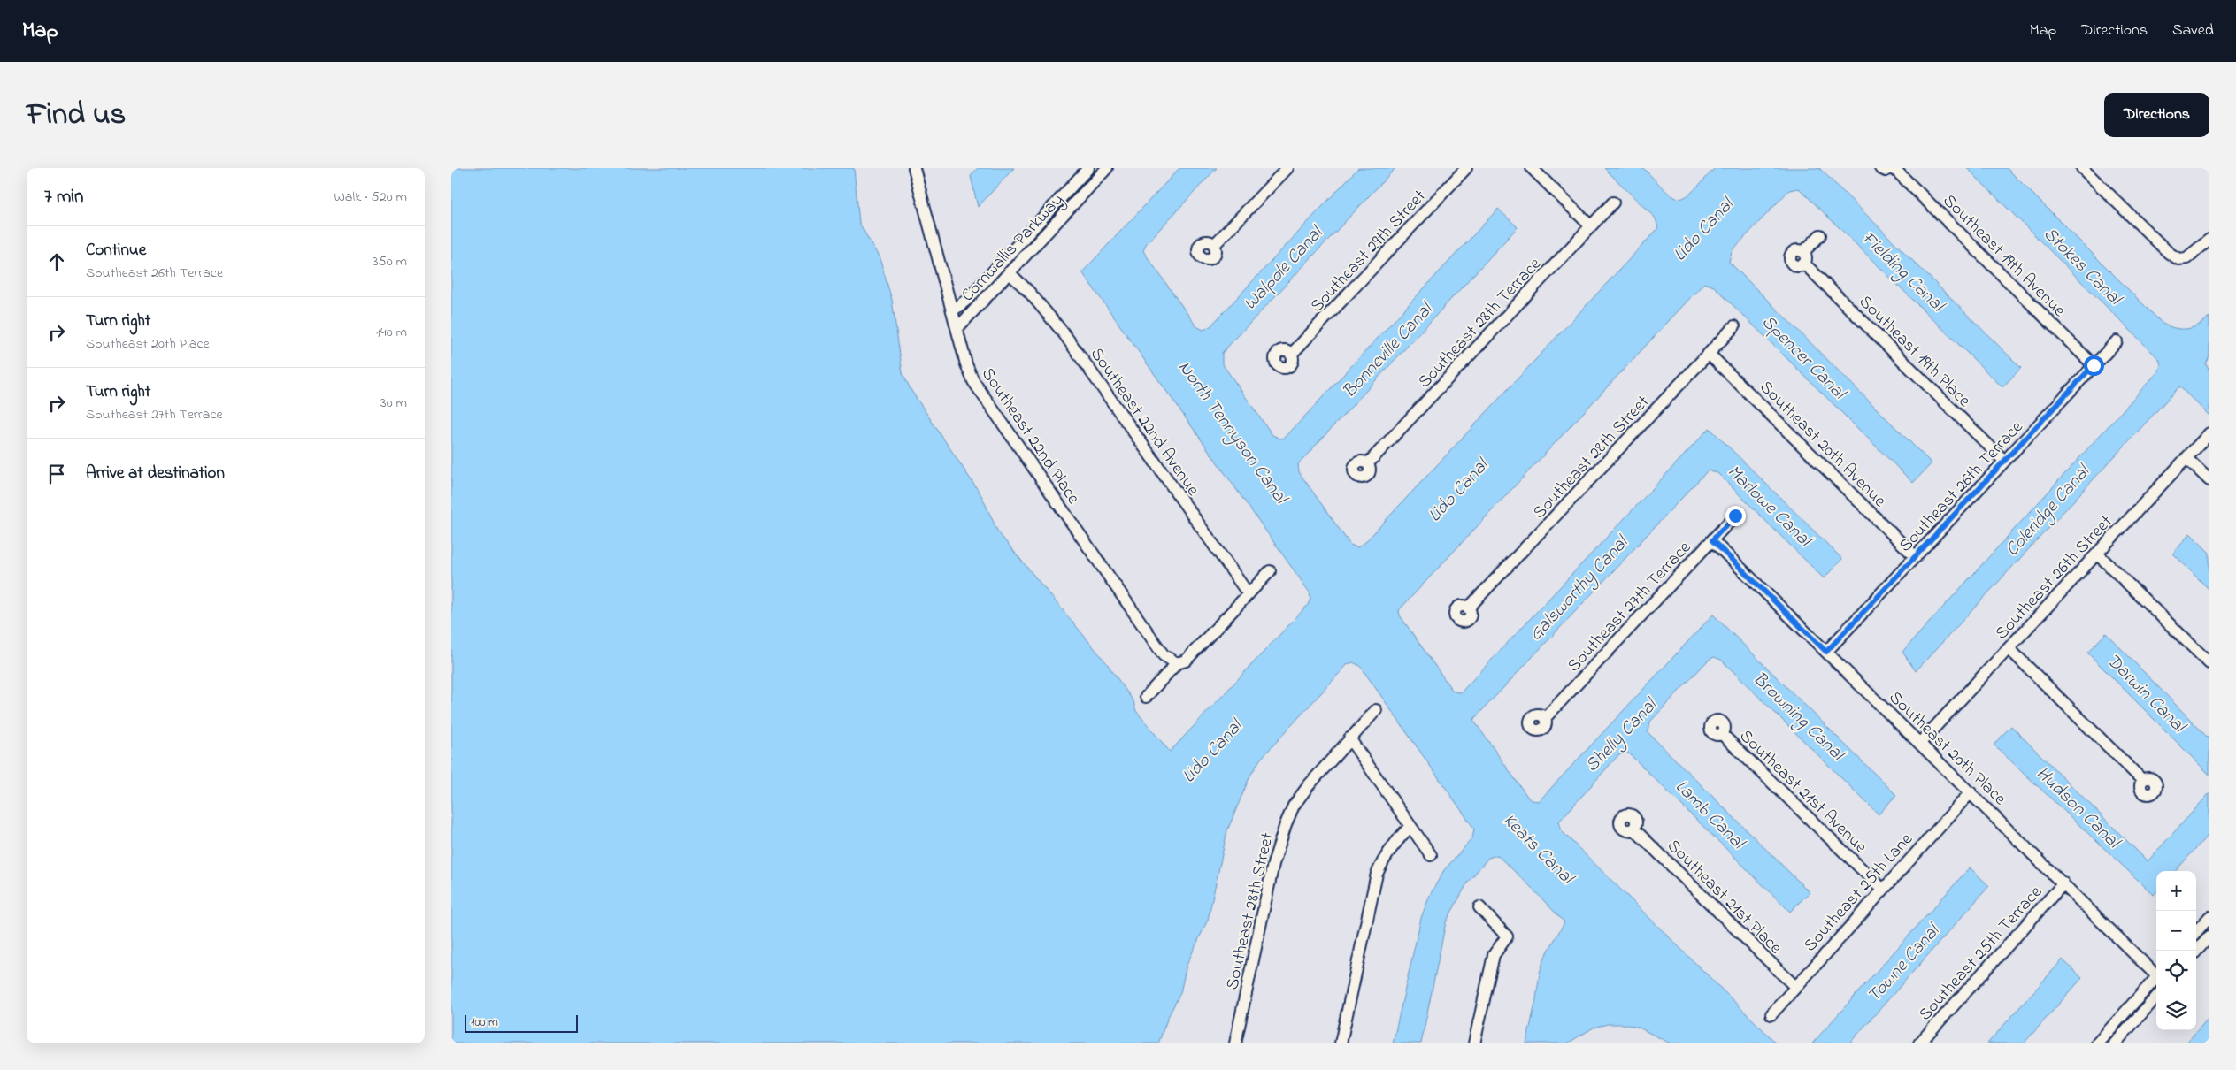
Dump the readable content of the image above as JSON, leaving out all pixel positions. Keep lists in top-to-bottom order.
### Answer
{
  "streets": {
    "street": [
      "Cornwallis Parkway",
      "Southeast 29th Street",
      "Southeast 19th Avenue",
      "Southeast 28th Terrace",
      "Southeast 19th Place",
      "Southeast 22nd Avenue",
      "Southeast 22nd Place",
      "Southeast 20th Avenue",
      "Southeast 28th Street",
      "Southeast 26th Terrace",
      "Southeast 26th Street",
      "Southeast 27th Terrace",
      "Southeast 20th Place",
      "Southeast 21st Avenue",
      "Southeast 25th Lane",
      "Southeast 21st Place",
      "Southeast 25th Terrace"
    ]
  },
  "crossings": [
    ["Cornwallis Parkway", "Southeast 22nd Avenue"],
    ["Cornwallis Parkway", "Southeast 22nd Place"],
    ["Southeast 19th Avenue", "Southeast 26th Terrace"],
    ["Southeast 19th Place", "Southeast 26th Terrace"],
    ["Southeast 20th Avenue", "Southeast 28th Street"],
    ["Southeast 20th Avenue", "Southeast 26th Terrace"],
    ["Southeast 26th Terrace", "Southeast 20th Place"],
    ["Southeast 26th Street", "Southeast 20th Place"],
    ["Southeast 27th Terrace", "Southeast 20th Place"],
    ["Southeast 20th Place", "Southeast 25th Lane"],
    ["Southeast 20th Place", "Southeast 25th Terrace"],
    ["Southeast 21st Avenue", "Southeast 25th Lane"],
    ["Southeast 25th Lane", "Southeast 21st Place"]
  ],
  "water": [
    "Lido Canal",
    "Stokes Canal",
    "Walpole Canal",
    "Fielding Canal",
    "Bonneville Canal",
    "Spencer Canal",
    "North Tennyson Canal",
    "Marlowe Canal",
    "Coleridge Canal",
    "Galsworthy Canal",
    "Darwin Canal",
    "Browning Canal",
    "Shelly Canal",
    "Hudson Canal",
    "Lamb Canal",
    "Keats Canal",
    "Towne Canal"
  ],
  "scale_bar": "100 m",
  "page": {
    "header": "Map",
    "nav": ["Map", "Directions", "Saved"],
    "title": "Find us",
    "buttons": "Directions",
    "heading": ["7 min", "Walk · 520 m"],
    "list": [
      ["Continue", "Southeast 26th Terrace", "350 m"],
      ["Turn right", "Southeast 20th Place", "140 m"],
      ["Turn right", "Southeast 27th Terrace", "30 m"],
      "Arrive at destination"
    ],
    "map_buttons": ["+", "−"],
    "scale": "100 m"
  }
}
